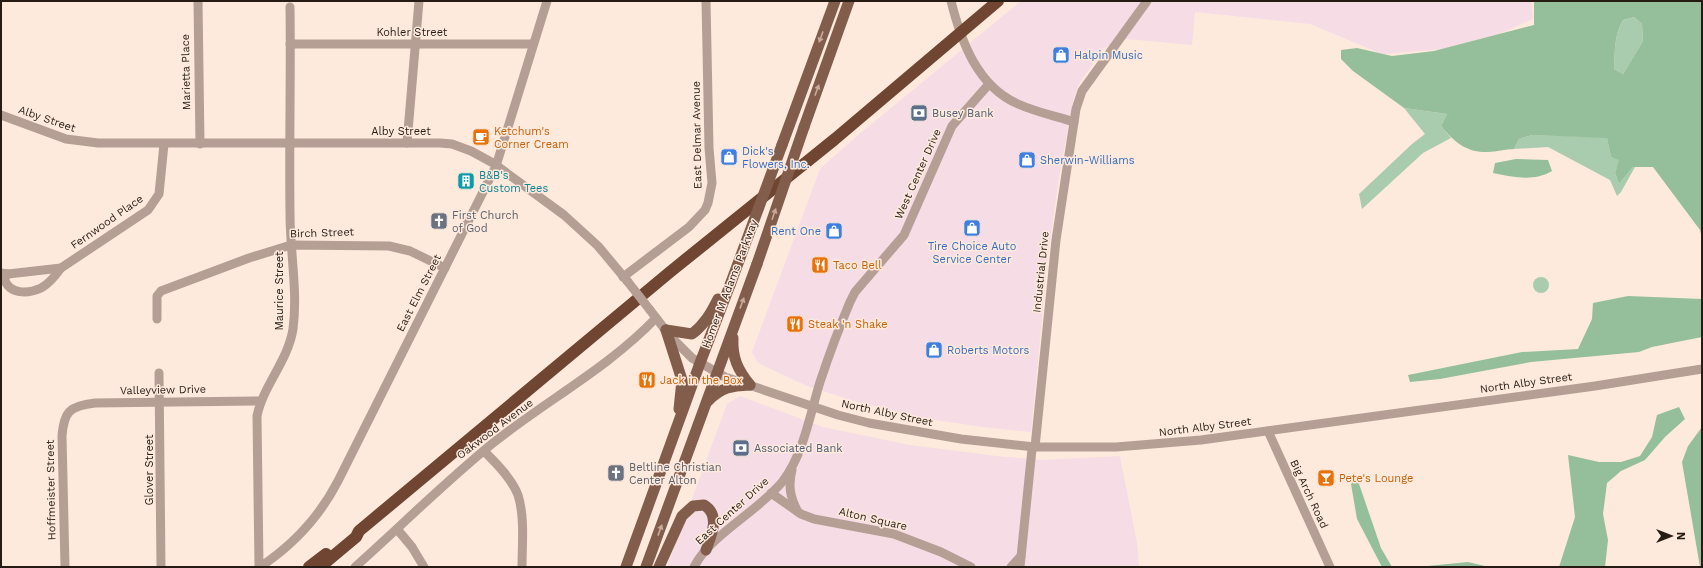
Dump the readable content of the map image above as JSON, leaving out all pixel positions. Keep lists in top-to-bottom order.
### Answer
{
  "streets": {
    "main road": ["Homer M Adams Parkway"],
    "street": [
      "Kohler Street",
      "Marietta Place",
      "Alby Street",
      "East Delmar Avenue",
      "West Center Drive",
      "Fernwood Place",
      "Birch Street",
      "Industrial Drive",
      "Maurice Street",
      "East Elm Street",
      "North Alby Street",
      "Valleyview Drive",
      "Oakwood Avenue",
      "Glover Street",
      "Hoffmeister Street",
      "Big Arch Road",
      "East Center Drive",
      "Alton Square"
    ]
  },
  "crossings": [
    ["Kohler Street", "Maurice Street"],
    ["Kohler Street", "East Elm Street"],
    ["Marietta Place", "Alby Street"],
    ["Alby Street", "East Delmar Avenue"],
    ["Alby Street", "Fernwood Place"],
    ["Alby Street", "Homer M Adams Parkway"],
    ["Alby Street", "Maurice Street"],
    ["Alby Street", "East Elm Street"],
    ["Alby Street", "North Alby Street"],
    ["Alby Street", "Oakwood Avenue"],
    ["West Center Drive", "North Alby Street"],
    ["West Center Drive", "East Center Drive"],
    ["Birch Street", "Maurice Street"],
    ["Birch Street", "East Elm Street"],
    ["Industrial Drive", "North Alby Street"],
    ["Homer M Adams Parkway", "North Alby Street"],
    ["Maurice Street", "East Elm Street"],
    ["Maurice Street", "Valleyview Drive"],
    ["North Alby Street", "Big Arch Road"],
    ["North Alby Street", "East Center Drive"],
    ["Valleyview Drive", "Glover Street"],
    ["Valleyview Drive", "Hoffmeister Street"],
    ["East Center Drive", "Alton Square"]
  ],
  "places": {
    "shop": [
      "Halpin Music",
      "Dick's Flowers, Inc.",
      "Sherwin-Williams",
      "Tire Choice Auto Service Center",
      "Rent One",
      "Roberts Motors"
    ],
    "bank": ["Busey Bank", "Associated Bank"],
    "cafe": ["Ketchum's Corner Cream"],
    "building": ["B&B's Custom Tees"],
    "church": ["First Church of God", "Beltline Christian Center Alton"],
    "restaurant": ["Taco Bell", "Steak 'n Shake", "Jack in the Box"],
    "bar": ["Pete's Lounge"]
  },
  "north": "right"
}
